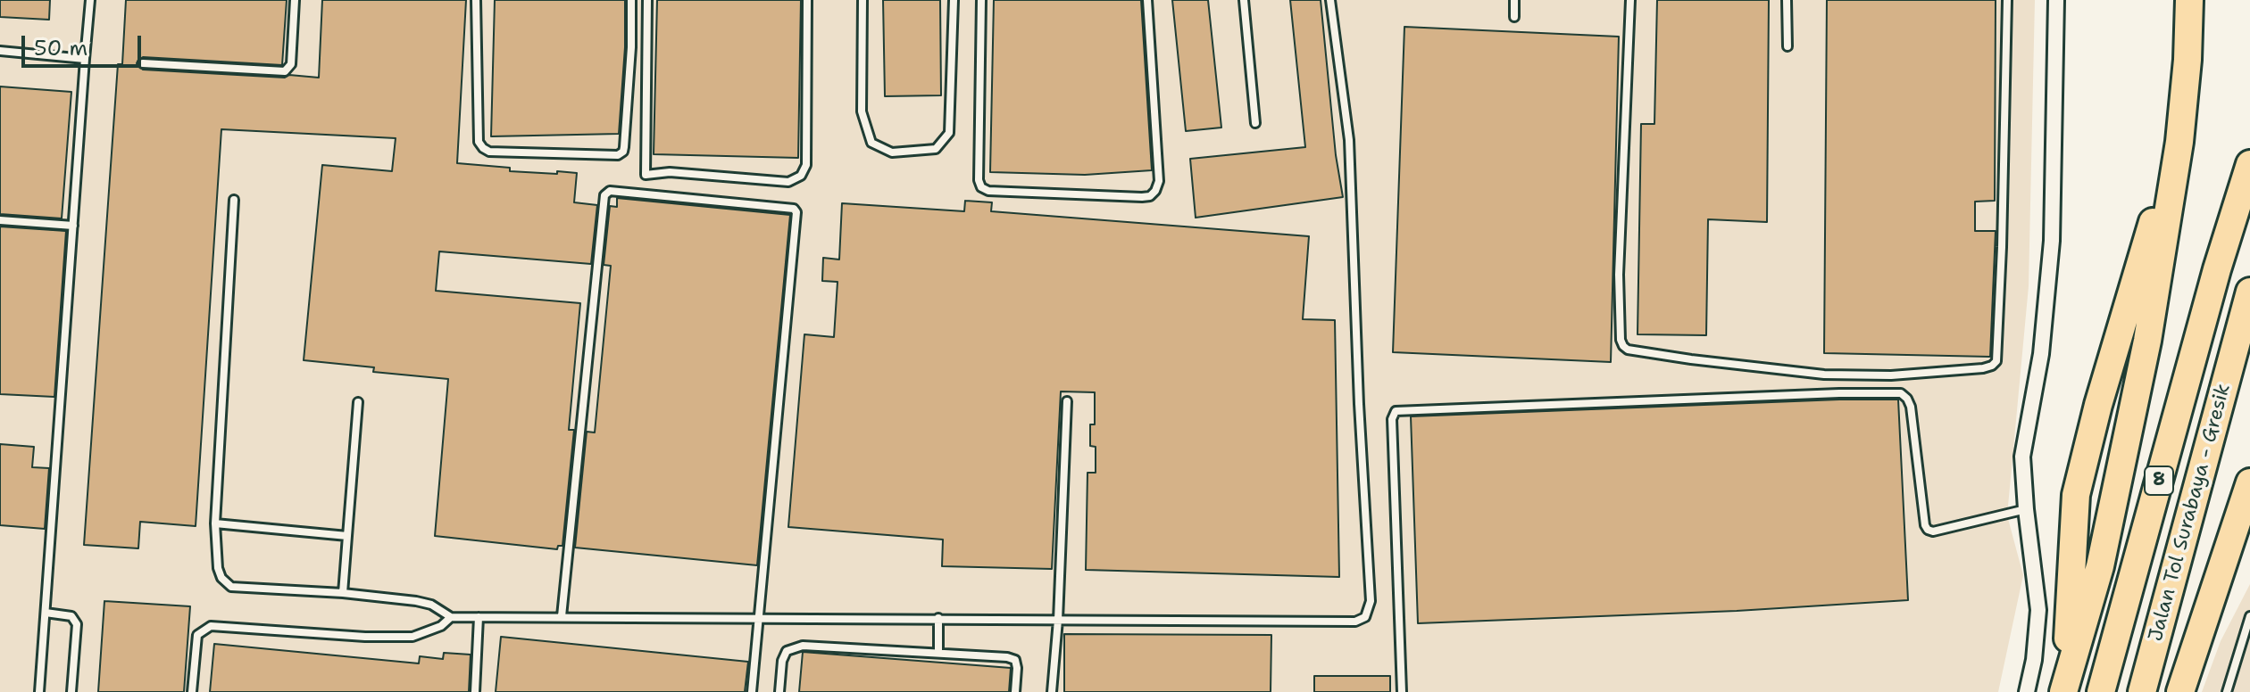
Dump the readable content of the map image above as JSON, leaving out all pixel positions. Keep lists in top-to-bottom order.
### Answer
{
  "streets": {
    "highway": ["8", "Jalan Tol Surabaya - Gresik"]
  },
  "scale_bar": "50 m"
}
